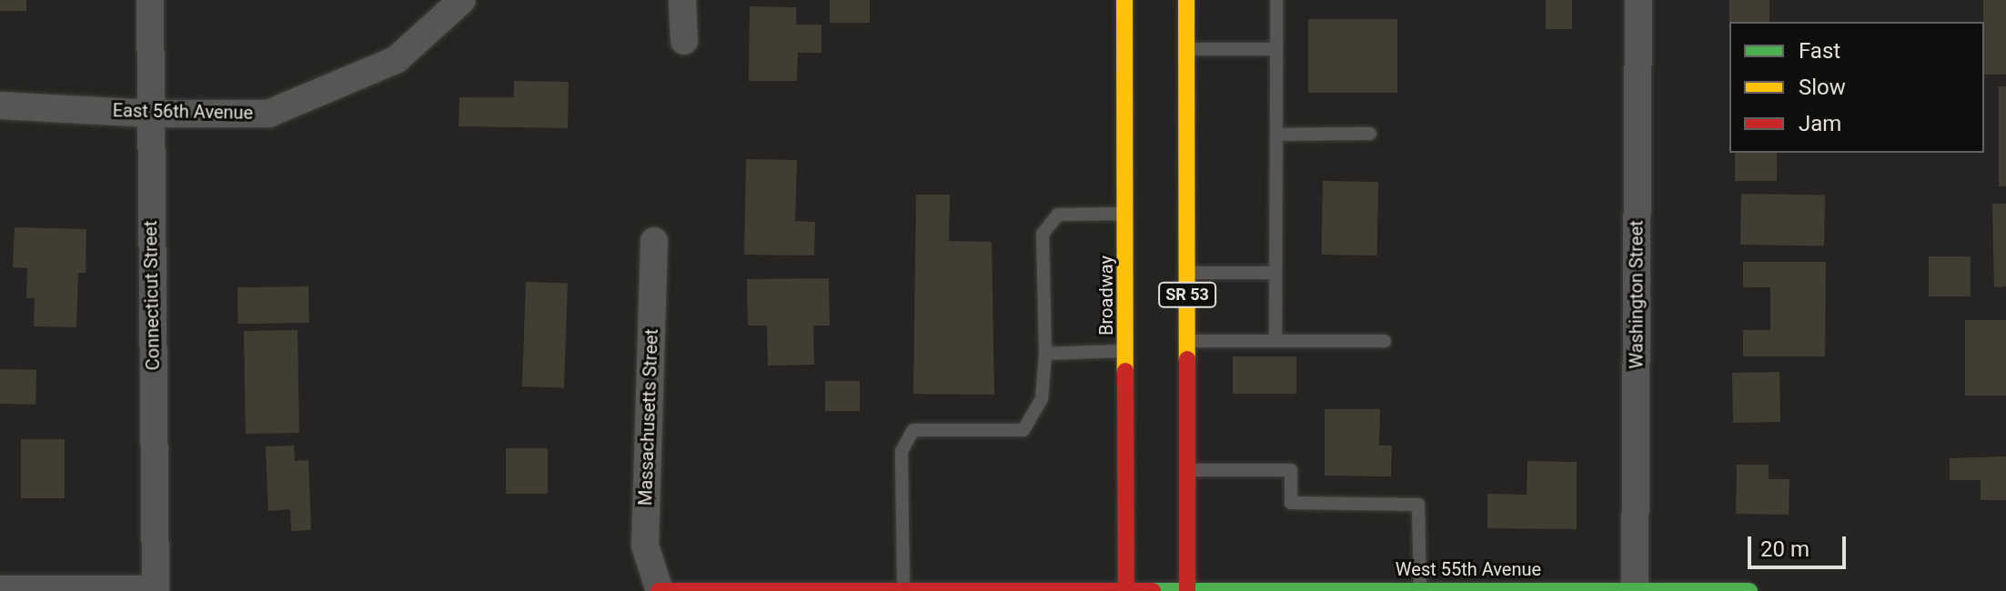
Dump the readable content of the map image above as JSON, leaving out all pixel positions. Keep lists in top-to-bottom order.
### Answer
{
  "streets": {
    "main road": ["SR 53", "Broadway", "West 55th Avenue"],
    "street": [
      "East 56th Avenue",
      "Washington Street",
      "Connecticut Street",
      "Massachusetts Street"
    ]
  },
  "crossings": [
    ["East 56th Avenue", "Connecticut Street"],
    ["SR 53", "West 55th Avenue"],
    ["Washington Street", "West 55th Avenue"],
    ["Broadway", "West 55th Avenue"],
    ["Massachusetts Street", "West 55th Avenue"]
  ],
  "legend": ["Fast", "Slow", "Jam"],
  "scale_bar": "20 m"
}
